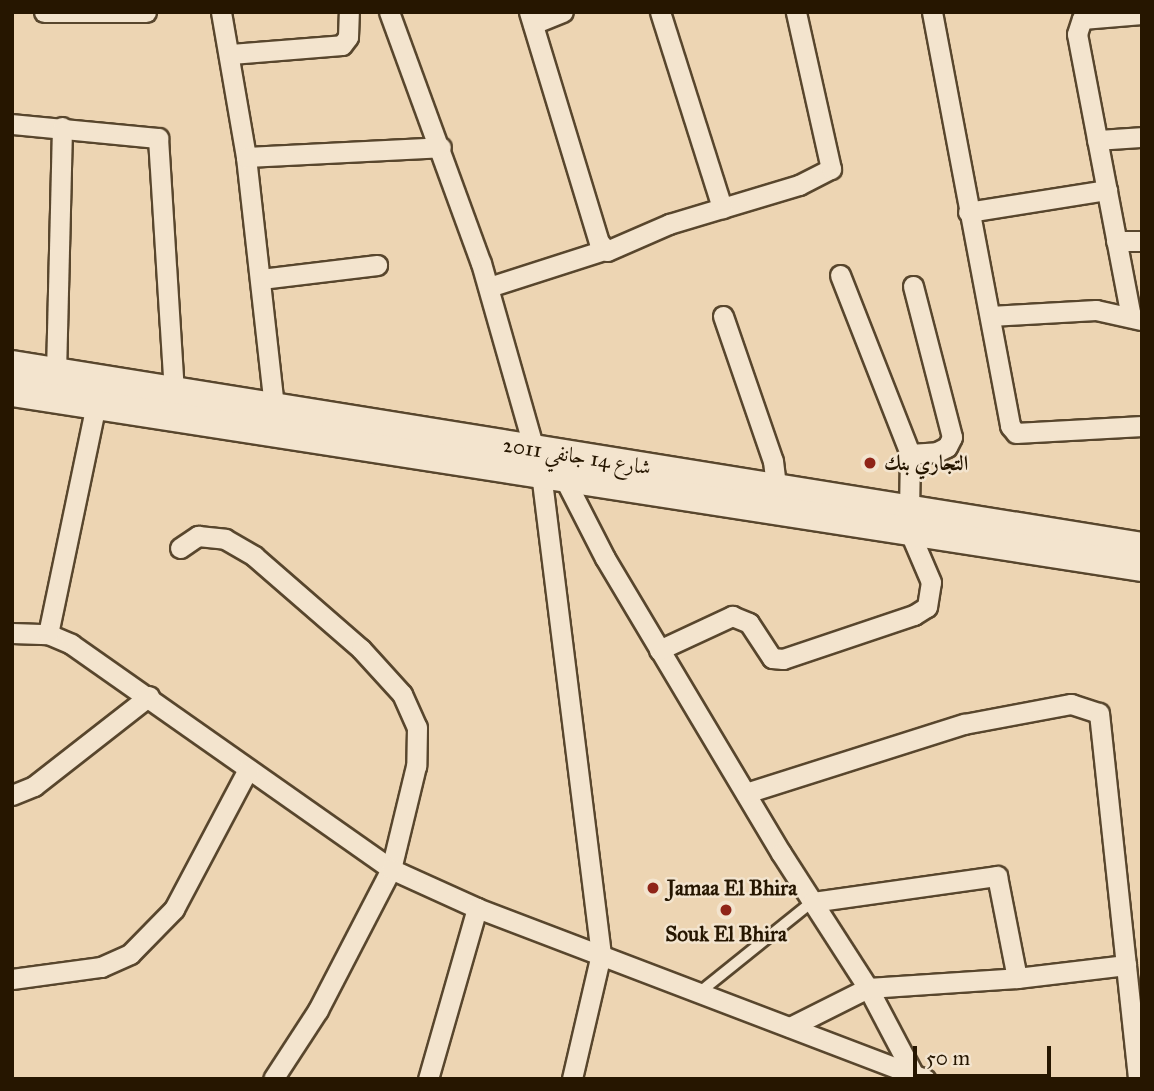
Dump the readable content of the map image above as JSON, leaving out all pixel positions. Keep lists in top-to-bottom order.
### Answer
{
  "streets": {
    "main road": ["شارع 14 جانفي 2011"]
  },
  "places": ["التجاري بنك", "Jamaa El Bhira", "Souk El Bhira"],
  "scale_bar": "50 m"
}
